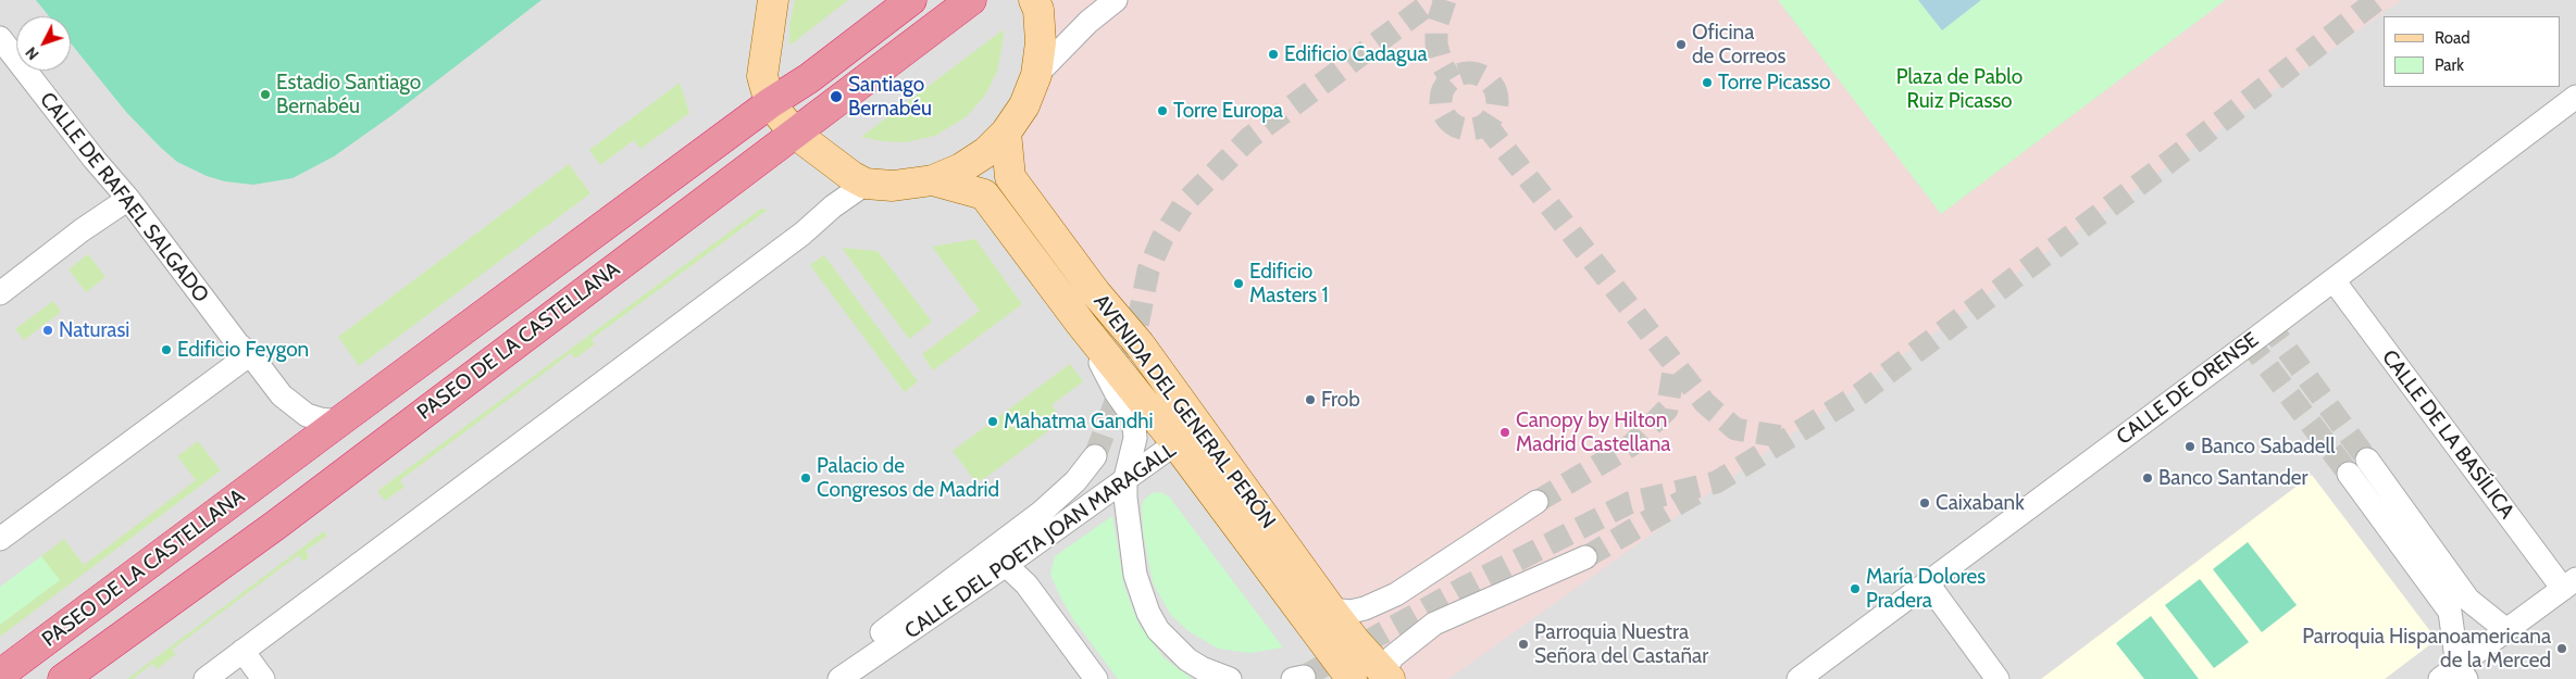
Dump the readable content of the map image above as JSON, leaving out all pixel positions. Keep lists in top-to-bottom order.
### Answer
{
  "streets": {
    "highway": ["PASEO DE LA CASTELLANA"],
    "main road": ["AVENIDA DEL GENERAL PERÓN"],
    "street": [
      "CALLE DE RAFAEL SALGADO",
      "CALLE DE ORENSE",
      "CALLE DE LA BASÍLICA",
      "CALLE DEL POETA JOAN MARAGALL"
    ]
  },
  "crossings": [
    ["CALLE DE ORENSE", "CALLE DE LA BASÍLICA"],
    ["AVENIDA DEL GENERAL PERÓN", "CALLE DEL POETA JOAN MARAGALL"]
  ],
  "parks": ["Plaza de Pablo Ruiz Picasso"],
  "places": [
    "Oficina de Correos",
    "Edificio Cadagua",
    "Torre Picasso",
    "Estadio Santiago Bernabéu",
    "Santiago Bernabéu",
    "Torre Europa",
    "Edificio Masters 1",
    "Naturasi",
    "Edificio Feygon",
    "Frob",
    "Mahatma Gandhi",
    "Canopy by Hilton Madrid Castellana",
    "Banco Sabadell",
    "Palacio de Congresos de Madrid",
    "Banco Santander",
    "Caixabank",
    "María Dolores Pradera",
    "Parroquia Nuestra Señora del Castañar",
    "Parroquia Hispanoamericana de la Merced"
  ],
  "legend": ["Road", "Park"],
  "north": "bottom left"
}
